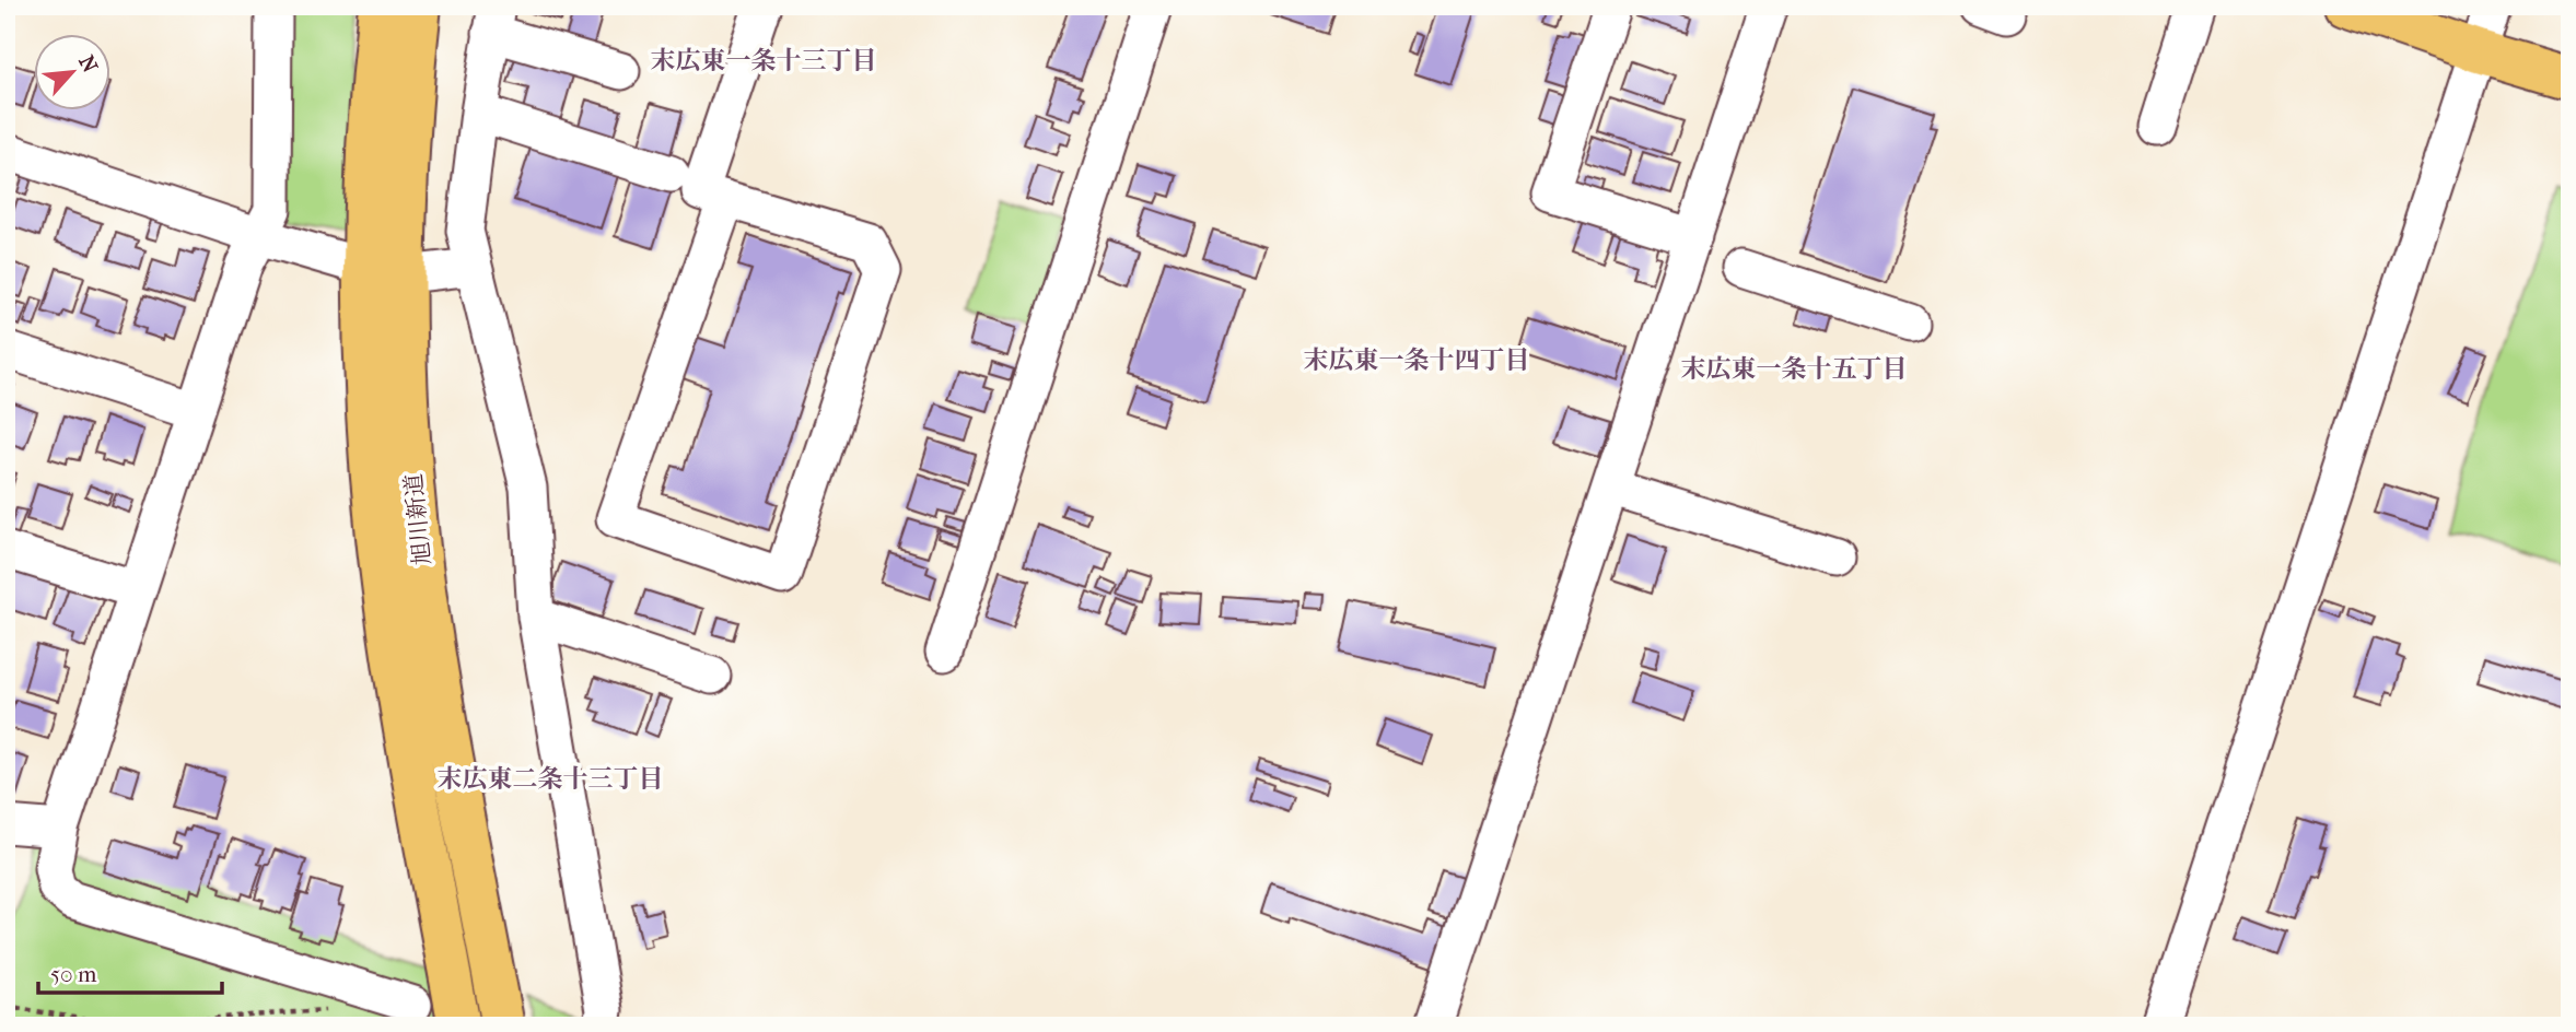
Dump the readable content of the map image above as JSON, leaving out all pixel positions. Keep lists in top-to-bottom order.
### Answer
{
  "streets": {
    "highway": ["旭川新道"]
  },
  "districts": [
    "末広東一条十三丁目",
    "末広東一条十四丁目",
    "末広東一条十五丁目",
    "末広東二条十三丁目"
  ],
  "scale_bar": "50 m",
  "north": "top right"
}
